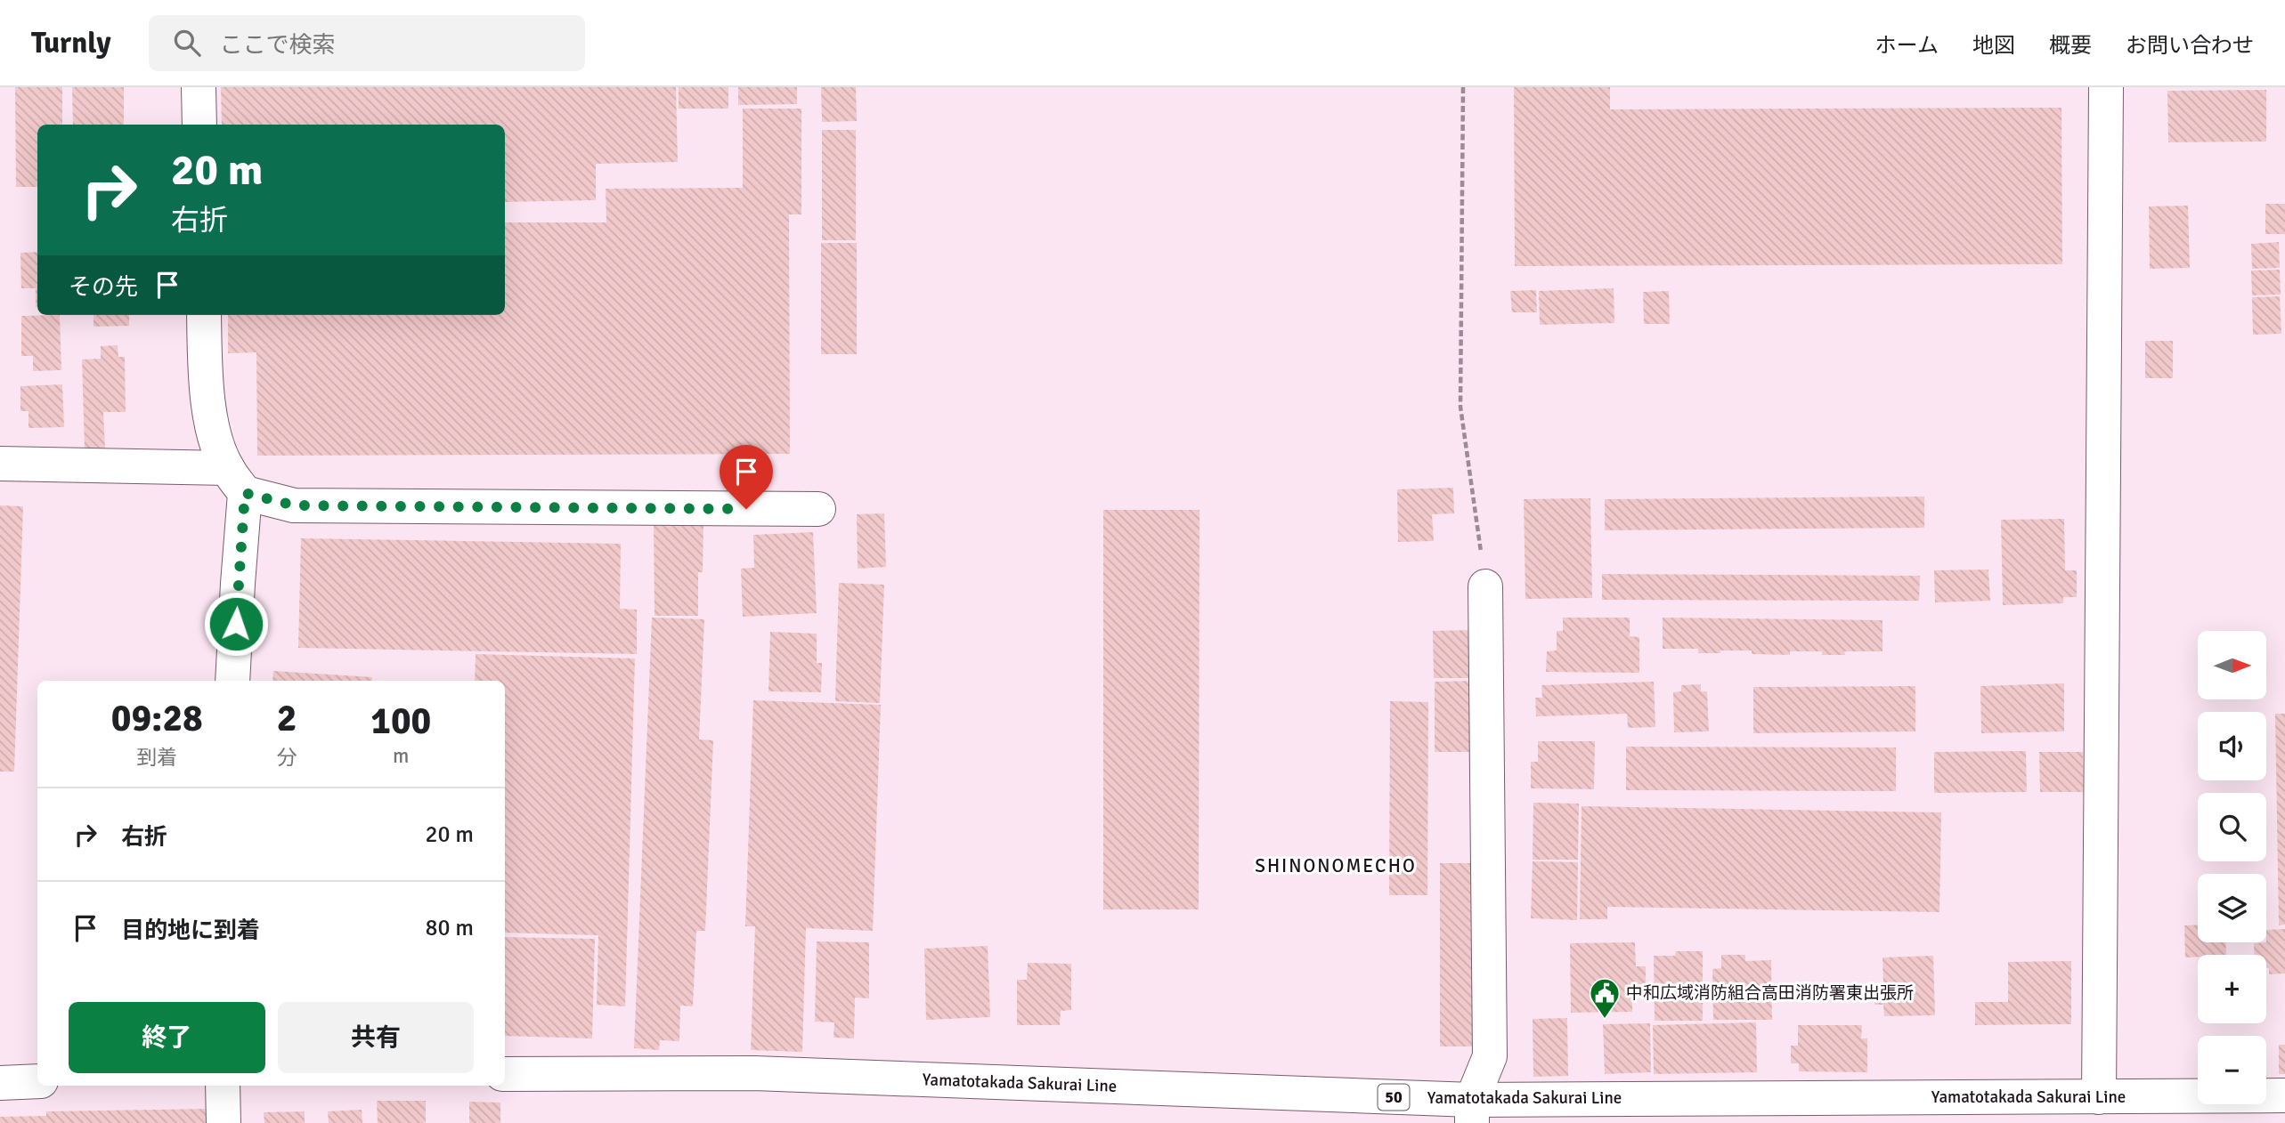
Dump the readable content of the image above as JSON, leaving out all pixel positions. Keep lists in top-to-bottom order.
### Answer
{
  "streets": {
    "street": ["Yamatotakada Sakurai Line", "50"]
  },
  "districts": ["SHINONOMECHO"],
  "places": {
    "public building": ["中和広域消防組合高田消防署東出張所"]
  },
  "north": "right",
  "page": {
    "header": "Turnly",
    "search": "ここで検索",
    "nav": [
      "ホーム",
      "地図",
      "概要",
      "お問い合わせ"
    ],
    "turn": ["20 m", "右折"],
    "then": "その先",
    "map_buttons": ["+", "−"],
    "eta": [
      "09:28",
      "到着",
      "2",
      "分",
      "100",
      "m"
    ],
    "list": [
      {
        "name": "右折",
        "value": "20 m"
      },
      {
        "name": "目的地に到着",
        "value": "80 m"
      }
    ],
    "buttons": ["終了", "共有"]
  }
}
